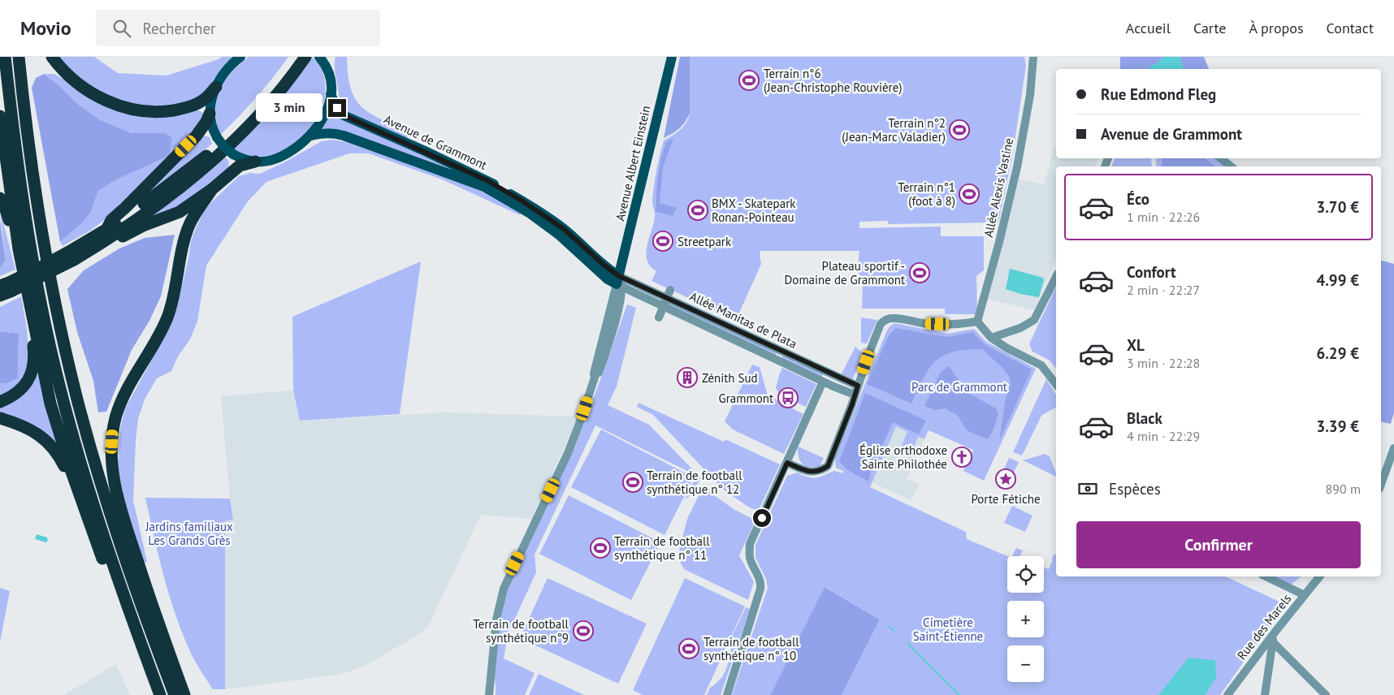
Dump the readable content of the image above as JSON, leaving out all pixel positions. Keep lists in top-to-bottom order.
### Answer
{
  "streets": {
    "main road": ["Avenue de Grammont", "Avenue Albert Einstein"],
    "street": ["Allée Alexis Vastine", "Allée Manitas de Plata", "Rue des Marels"]
  },
  "crossings": [
    ["Avenue de Grammont", "Avenue Albert Einstein"],
    ["Avenue de Grammont", "Allée Manitas de Plata"],
    ["Avenue Albert Einstein", "Allée Manitas de Plata"]
  ],
  "parks": ["Parc de Grammont", "Jardins familiaux Les Grands Grès", "Cimetière Saint-Étienne"],
  "places": {
    "sports": [
      "Terrain n°6 (Jean-Christophe Rouvière)",
      "Terrain n°2 (Jean-Marc Valadier)",
      "Terrain n°1 (foot à 8)",
      "BMX - Skatepark Ronan-Pointeau",
      "Streetpark",
      "Plateau sportif - Domaine de Grammont",
      "Terrain de football synthétique n° 12",
      "Terrain de football synthétique n° 11",
      "Terrain de football synthétique n°9",
      "Terrain de football synthétique n° 10"
    ],
    "building": ["Zénith Sud"],
    "bus stop": ["Grammont"],
    "church": ["Église orthodoxe Sainte Philothée"],
    "place": ["Porte Fétiche"]
  },
  "page": {
    "header": "Movio",
    "search": "Rechercher",
    "nav": [
      "Accueil",
      "Carte",
      "À propos",
      "Contact"
    ],
    "banner": ["Rue Edmond Fleg", "Avenue de Grammont"],
    "bubble": "3 min",
    "list": [
      {
        "name": "Éco",
        "note": "1 min · 22:26",
        "value": "3.70 €"
      },
      {
        "name": "Confort",
        "note": "2 min · 22:27",
        "value": "4.99 €"
      },
      {
        "name": "XL",
        "note": "3 min · 22:28",
        "value": "6.29 €"
      },
      {
        "name": "Black",
        "note": "4 min · 22:29",
        "value": "3.39 €"
      }
    ],
    "pay": ["Espèces", "890 m"],
    "buttons": "Confirmer",
    "map_buttons": ["+", "−"]
  }
}
